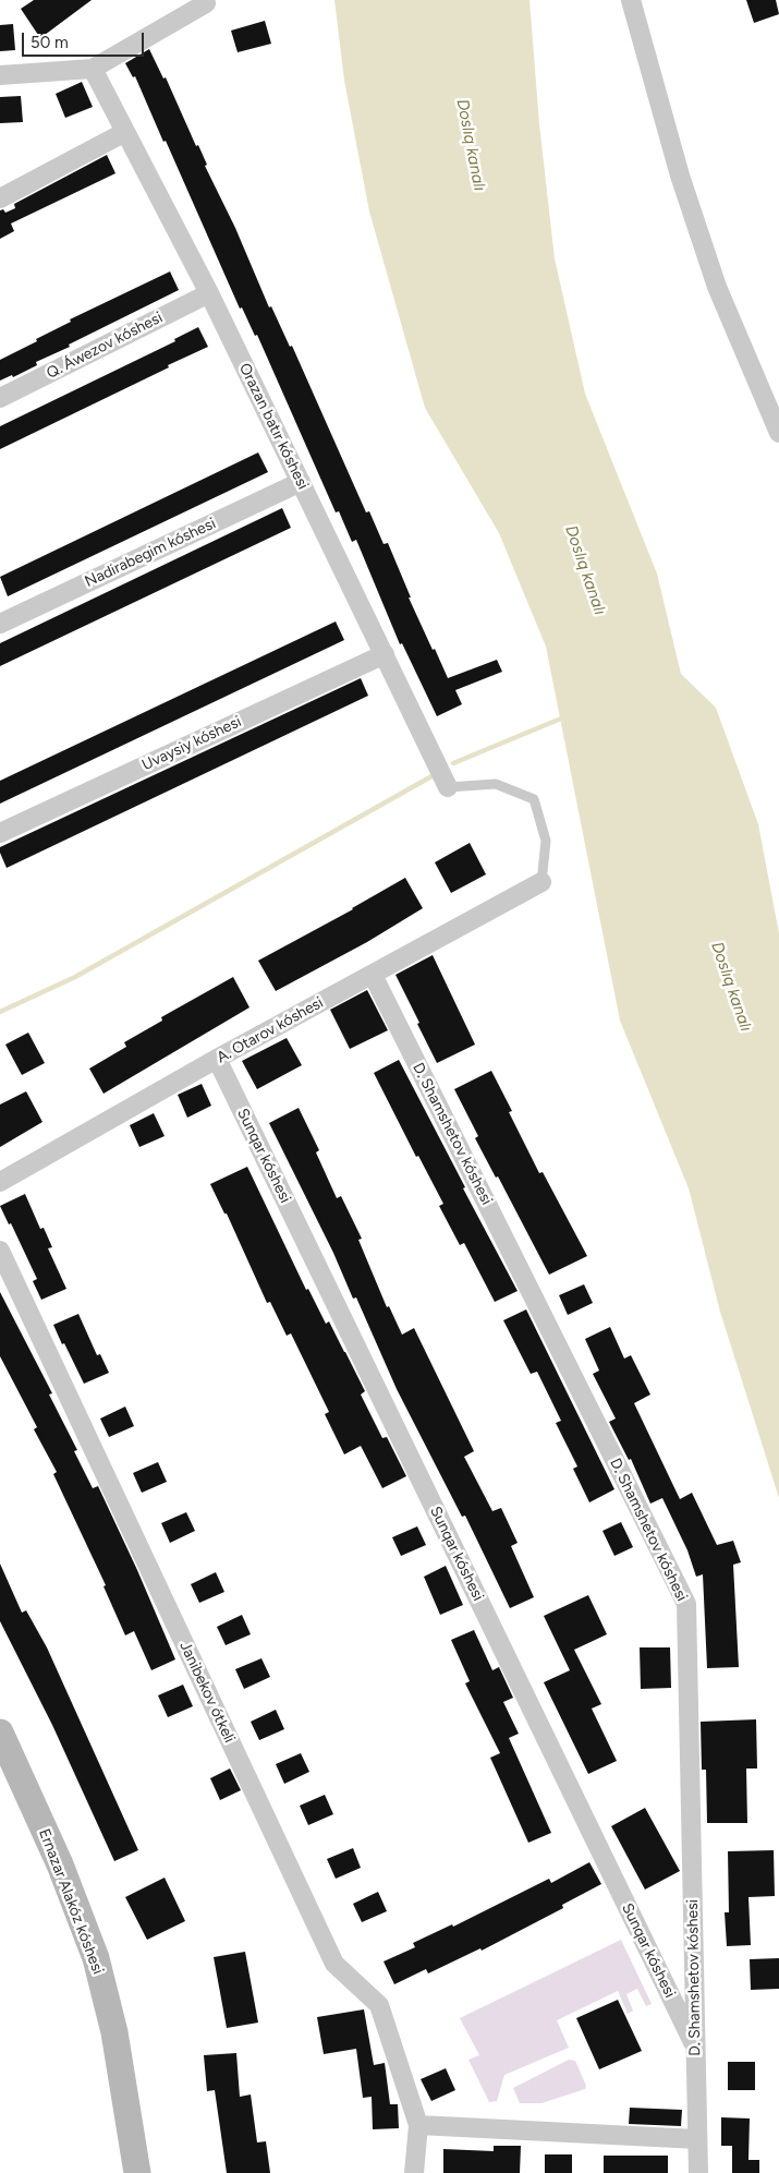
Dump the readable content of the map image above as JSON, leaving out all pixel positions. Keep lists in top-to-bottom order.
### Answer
{
  "streets": {
    "main road": ["Ernazar Alakóz kóshesi"],
    "street": [
      "Q. Áwezov kóshesi",
      "Orazan batır kóshesi",
      "Nadirabegim kóshesi",
      "Uvaysiy kóshesi",
      "A. Otarov kóshesi",
      "D. Shamshetov kóshesi",
      "Sunqar kóshesi",
      "Janibekov ótkeli"
    ]
  },
  "crossings": [
    ["Q. Áwezov kóshesi", "Orazan batır kóshesi"],
    ["Orazan batır kóshesi", "Nadirabegim kóshesi"],
    ["Orazan batır kóshesi", "Uvaysiy kóshesi"],
    ["A. Otarov kóshesi", "D. Shamshetov kóshesi"],
    ["A. Otarov kóshesi", "Sunqar kóshesi"],
    ["D. Shamshetov kóshesi", "Sunqar kóshesi"]
  ],
  "water": ["Doslıq kanalı"],
  "scale_bar": "50 m"
}
